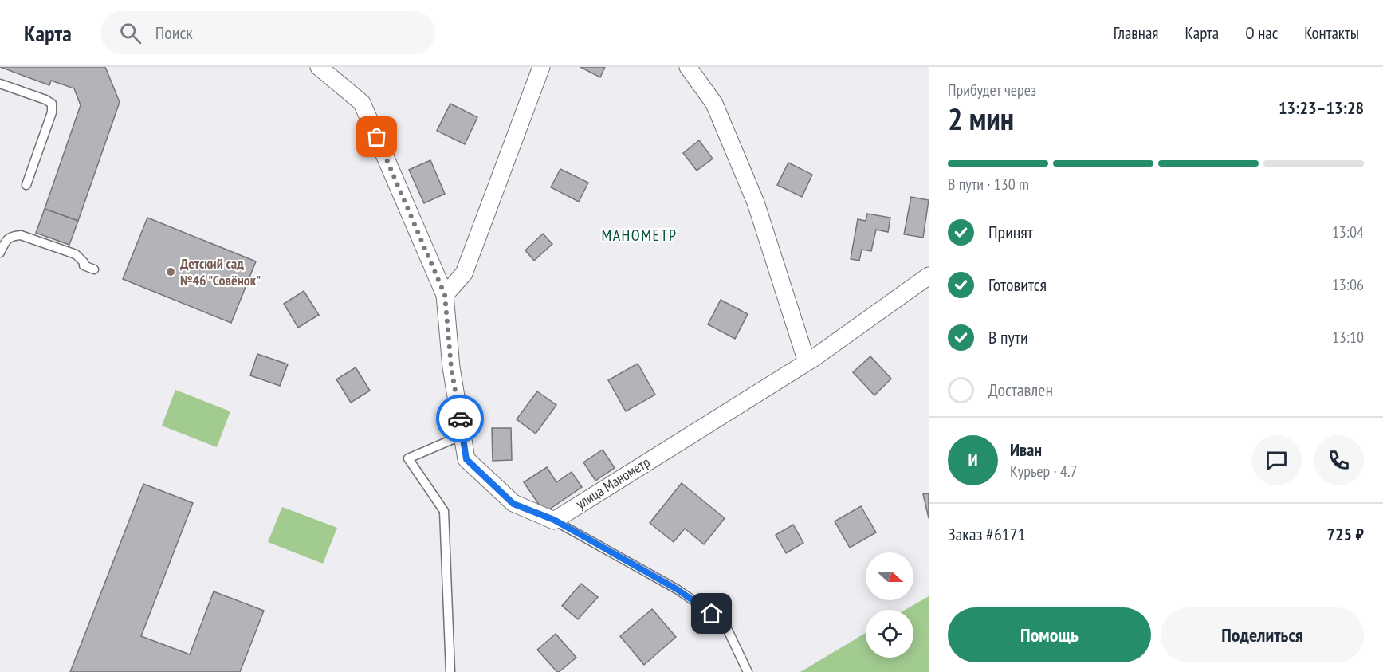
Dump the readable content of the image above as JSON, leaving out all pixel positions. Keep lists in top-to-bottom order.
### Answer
{
  "streets": {
    "street": ["улица Манометр"]
  },
  "districts": ["МАНОМЕТР"],
  "places": ["Детский сад №46 \"Совёнок\""],
  "north": "right",
  "page": {
    "header": "Карта",
    "search": "Поиск",
    "nav": [
      "Главная",
      "Карта",
      "О нас",
      "Контакты"
    ],
    "heading": ["2 мин", "Прибудет через", "13:23–13:28"],
    "panel": [
      "Иван",
      "Курьер · 4.7",
      "Заказ #6171",
      "725 ₽"
    ],
    "bar": "В пути · 130 m",
    "list": [
      ["Принят", "13:04"],
      ["Готовится", "13:06"],
      ["В пути", "13:10"],
      "Доставлен"
    ],
    "round": "И",
    "buttons": ["Помощь", "Поделиться"]
  }
}
